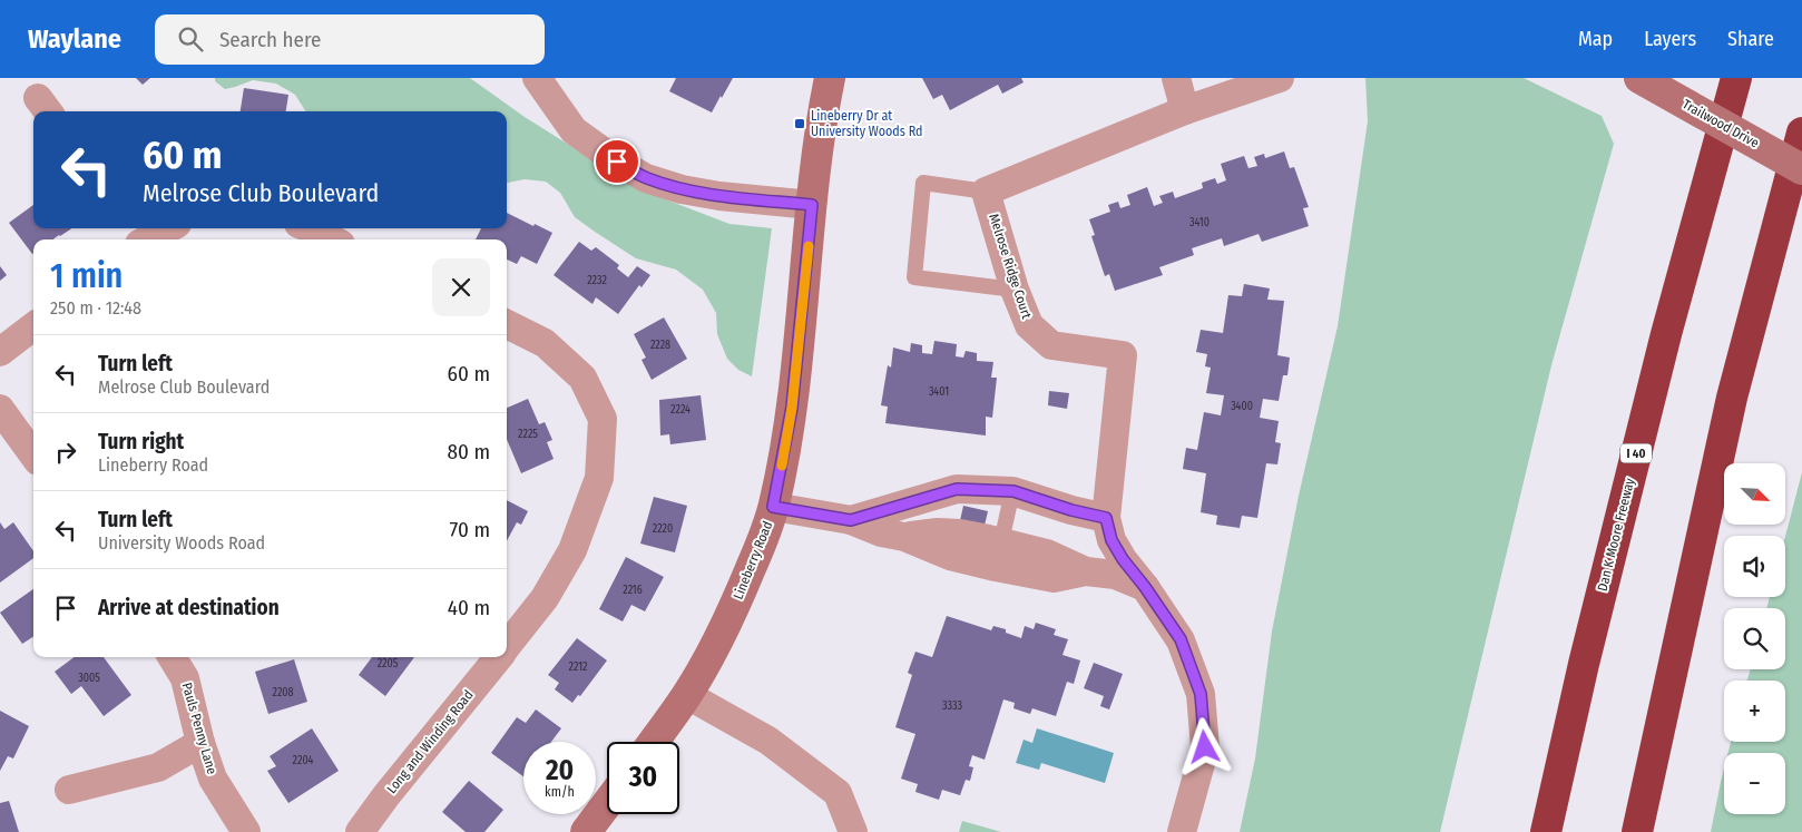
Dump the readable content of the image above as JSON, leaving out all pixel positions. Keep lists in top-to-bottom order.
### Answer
{
  "streets": {
    "highway": ["I 40", "Dan K Moore Freeway"],
    "street": [
      "Trailwood Drive",
      "Melrose Ridge Court",
      "Lineberry Road",
      "Pauls Penny Lane",
      "Long and Winding Road"
    ]
  },
  "places": {
    "transit": ["Lineberry Dr at University Woods Rd"]
  },
  "house_numbers": [
    "3410",
    "2232",
    "2228",
    "3401",
    "3400",
    "2224",
    "2225",
    "2220",
    "2216",
    "2205",
    "2212",
    "3005",
    "2208",
    "3333",
    "2204"
  ],
  "north": "bottom right",
  "page": {
    "header": "Waylane",
    "search": "Search here",
    "nav": ["Map", "Layers", "Share"],
    "turn": ["60 m", "Melrose Club Boulevard"],
    "heading": ["1 min", "250 m · 12:48"],
    "list": [
      {
        "name": "Turn left",
        "note": "Melrose Club Boulevard",
        "value": "60 m"
      },
      {
        "name": "Turn right",
        "note": "Lineberry Road",
        "value": "80 m"
      },
      {
        "name": "Turn left",
        "note": "University Woods Road",
        "value": "70 m"
      },
      {
        "name": "Arrive at destination",
        "value": "40 m"
      }
    ],
    "map_buttons": ["+", "−"],
    "speed": "20 km/h",
    "limit": "30"
  }
}
